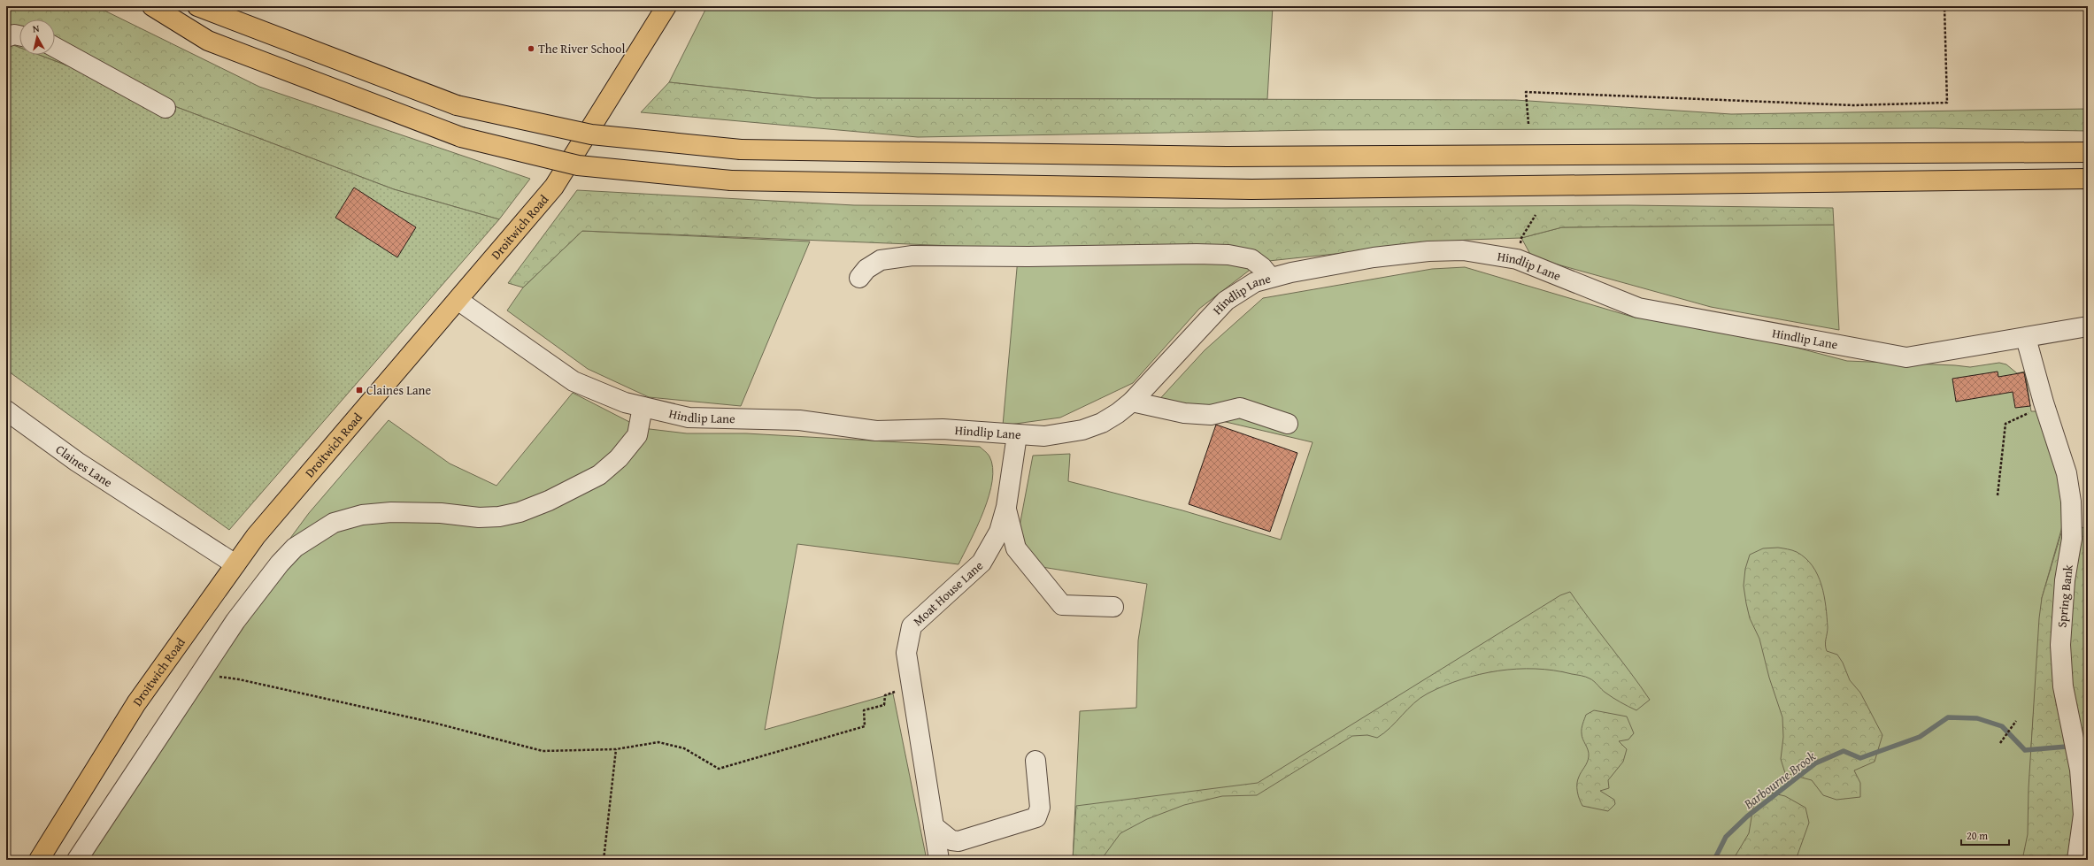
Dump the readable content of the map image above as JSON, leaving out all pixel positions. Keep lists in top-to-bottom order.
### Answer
{
  "streets": {
    "main road": ["Droitwich Road"],
    "street": [
      "Hindlip Lane",
      "Claines Lane",
      "Moat House Lane",
      "Spring Bank"
    ]
  },
  "crossings": [
    ["Droitwich Road", "Hindlip Lane"],
    ["Droitwich Road", "Claines Lane"],
    ["Hindlip Lane", "Moat House Lane"],
    ["Hindlip Lane", "Spring Bank"]
  ],
  "water": ["Barbourne Brook"],
  "places": {
    "other": ["The River School"],
    "transit": ["Claines Lane"]
  },
  "scale_bar": "20 m",
  "north": "top"
}
